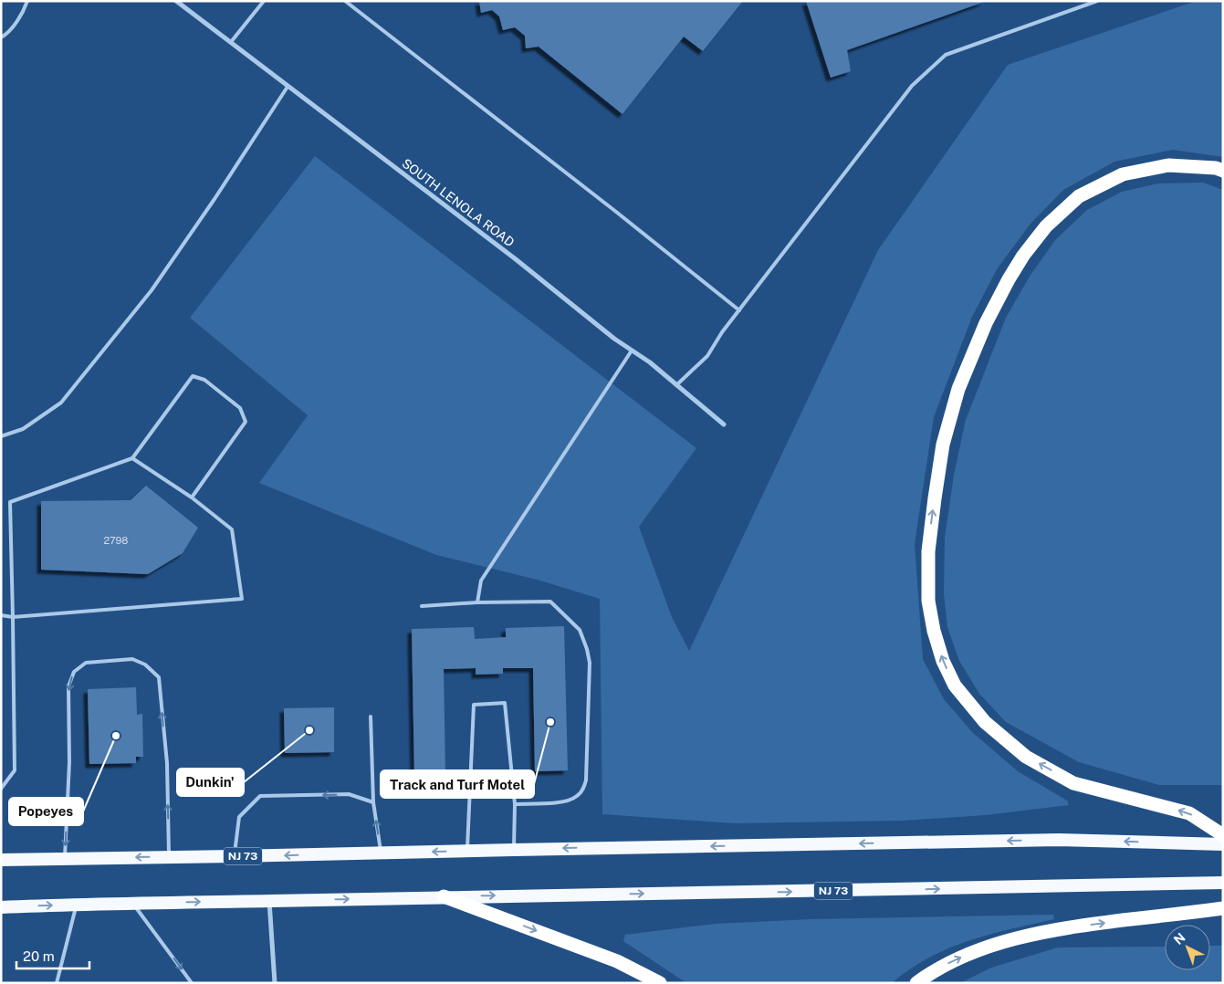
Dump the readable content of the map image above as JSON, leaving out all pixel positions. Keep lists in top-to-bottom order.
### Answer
{
  "streets": {
    "highway": ["NJ 73"],
    "street": ["SOUTH LENOLA ROAD"]
  },
  "places": ["Track and Turf Motel", "Dunkin'", "Popeyes"],
  "house_numbers": ["2798"],
  "scale_bar": "20 m",
  "north": "top left"
}
